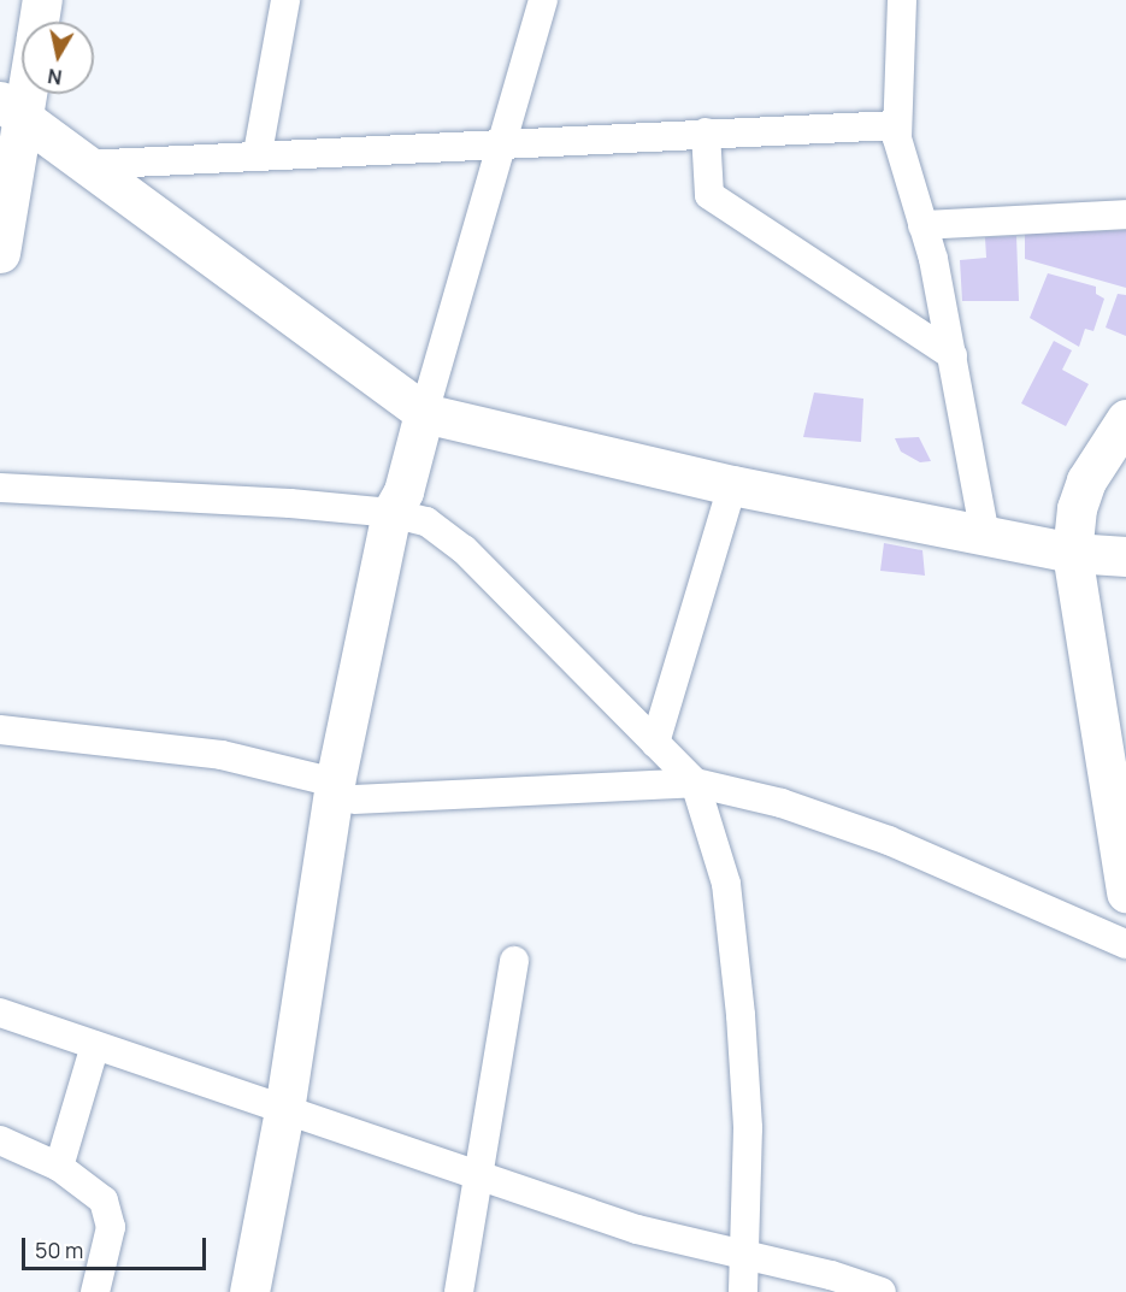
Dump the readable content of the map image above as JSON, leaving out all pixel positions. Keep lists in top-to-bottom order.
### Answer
{
  "scale_bar": "50 m",
  "north": "bottom"
}
